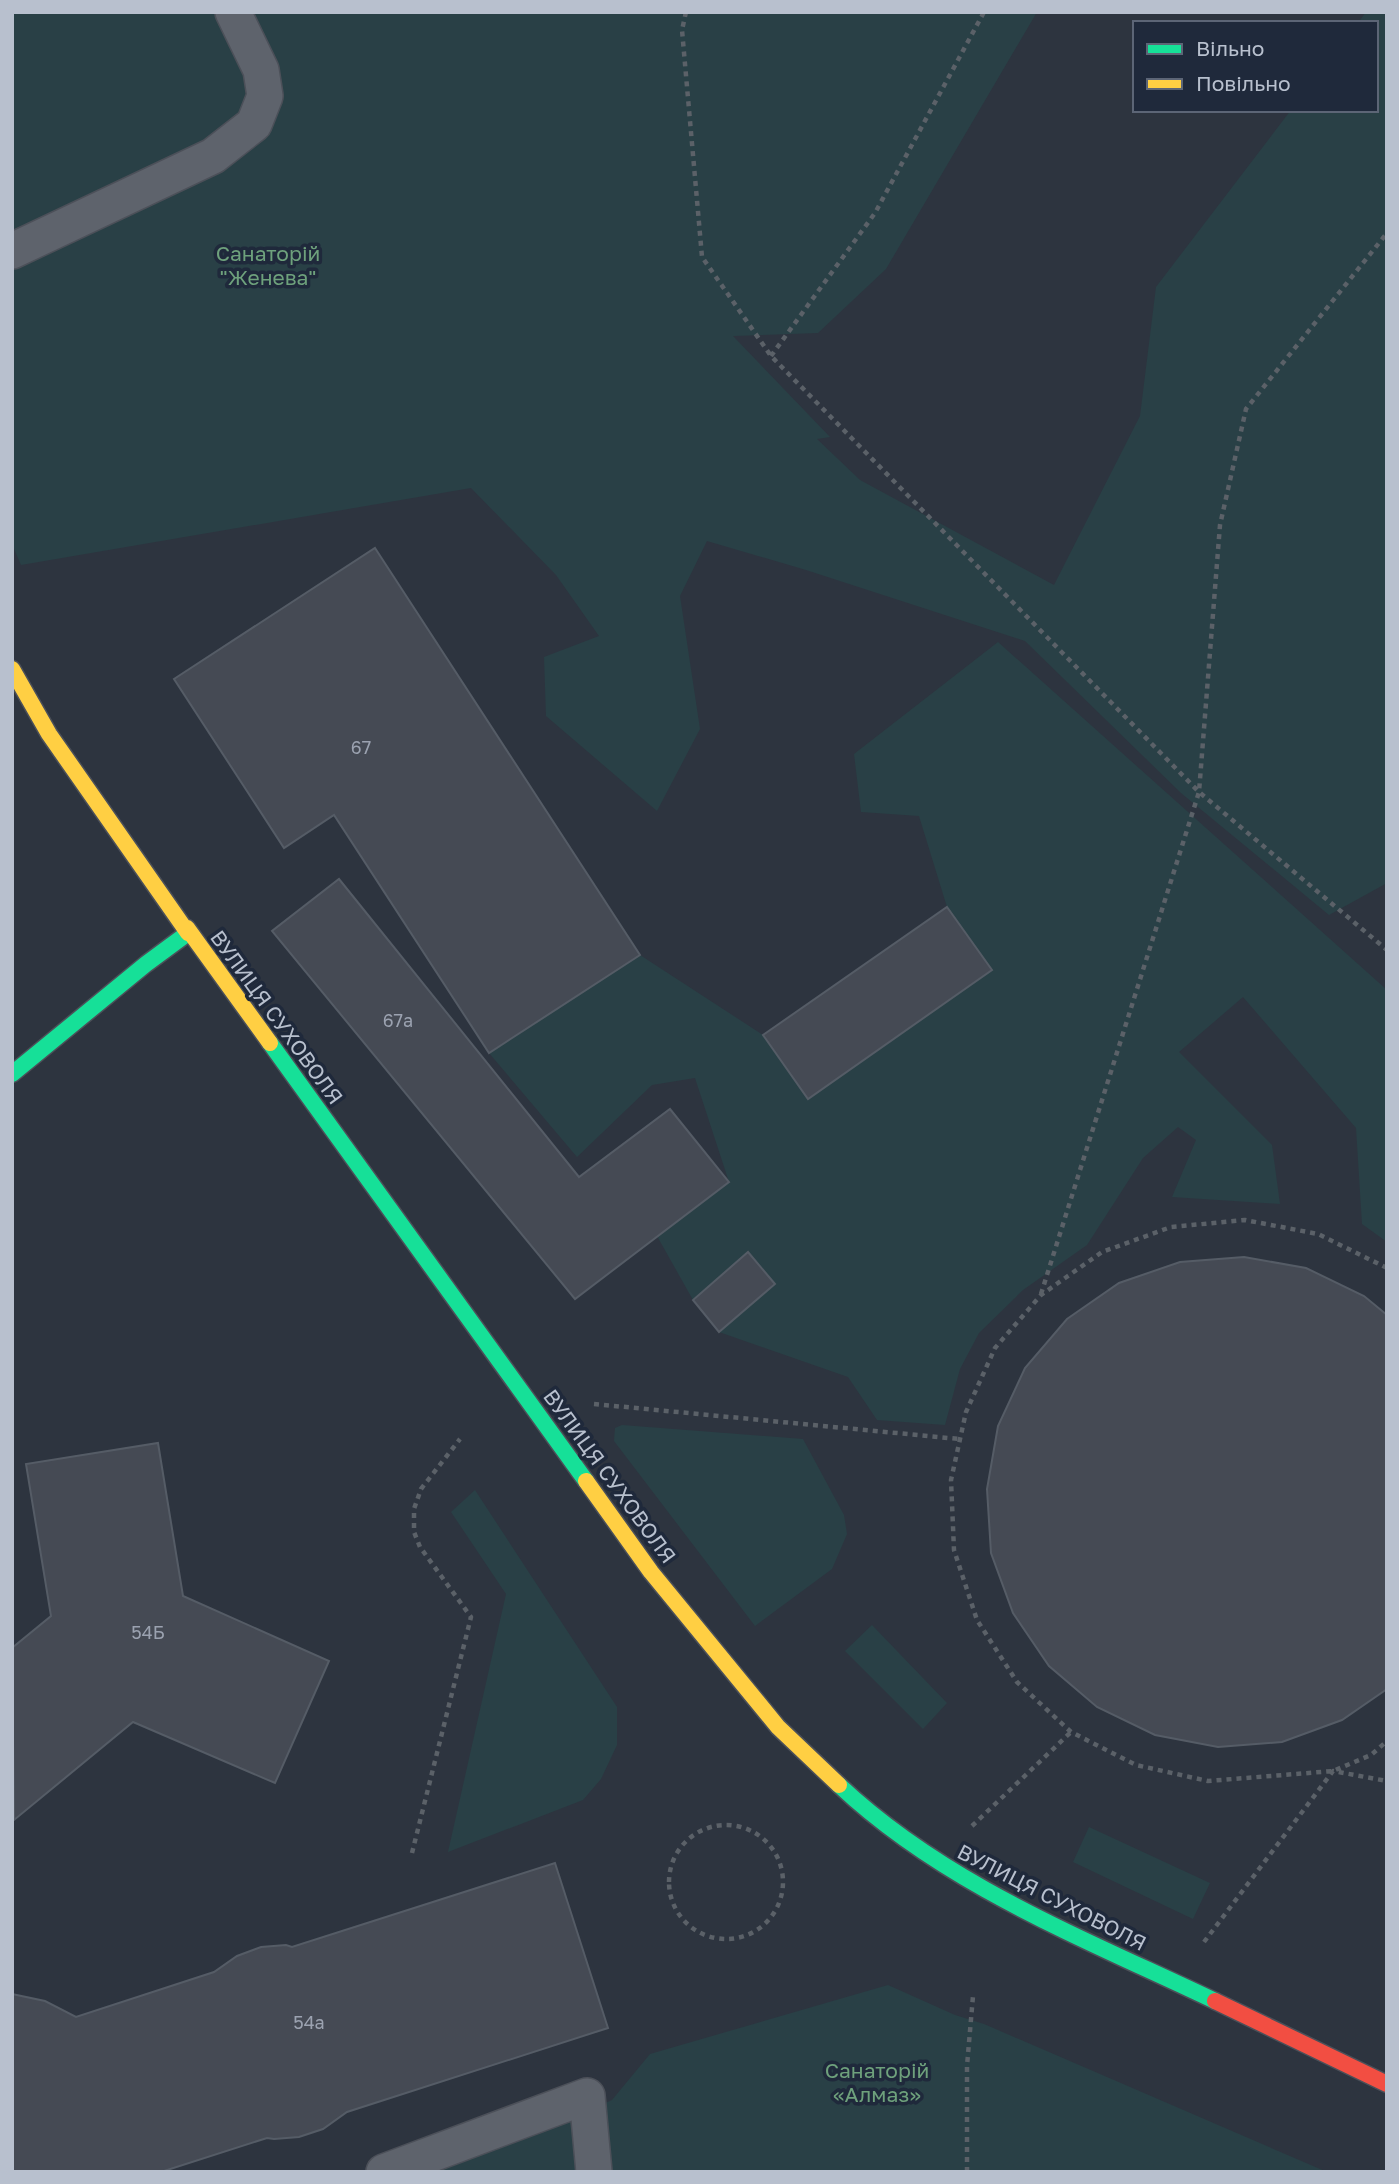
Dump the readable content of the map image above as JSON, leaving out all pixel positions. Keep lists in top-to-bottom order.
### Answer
{
  "streets": {
    "street": ["ВУЛИЦЯ СУХОВОЛЯ"]
  },
  "parks": ["Санаторій \"Женева\"", "Санаторій «Алмаз»"],
  "house_numbers": [
    "67",
    "67а",
    "54Б",
    "54а"
  ],
  "legend": ["Вільно", "Повільно"]
}
